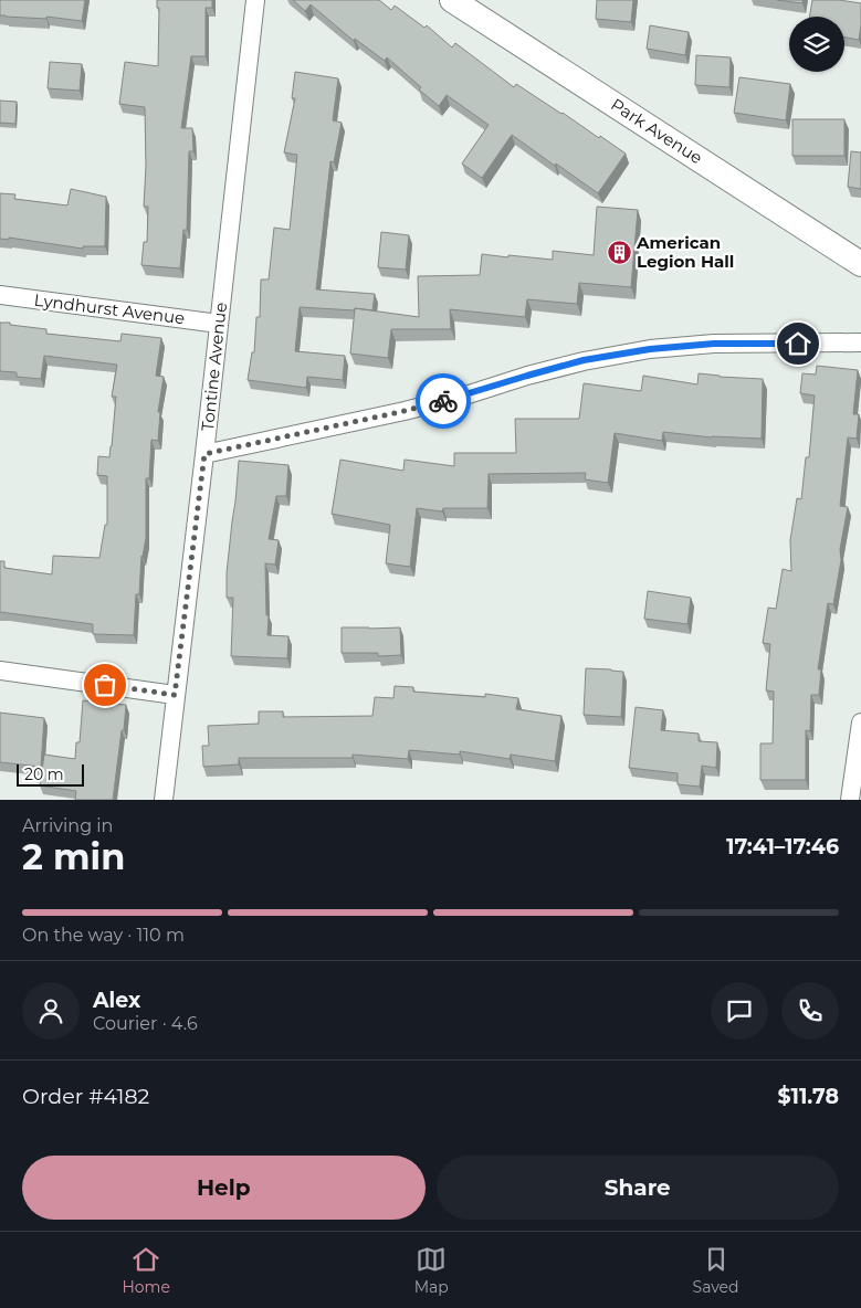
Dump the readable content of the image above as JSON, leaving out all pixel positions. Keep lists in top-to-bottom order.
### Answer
{
  "streets": {
    "street": ["Park Avenue", "Lyndhurst Avenue", "Tontine Avenue"]
  },
  "crossings": [
    ["Lyndhurst Avenue", "Tontine Avenue"]
  ],
  "places": {
    "building": ["American Legion Hall"]
  },
  "scale_bar": "20 m",
  "page": {
    "scale": "20 m",
    "heading": ["2 min", "Arriving in", "17:41–17:46"],
    "panel": [
      "Alex",
      "Courier · 4.6",
      "Order #4182",
      "$11.78"
    ],
    "bar": "On the way · 110 m",
    "buttons": ["Help", "Share"],
    "tabs": ["Home", "Map", "Saved"]
  }
}
